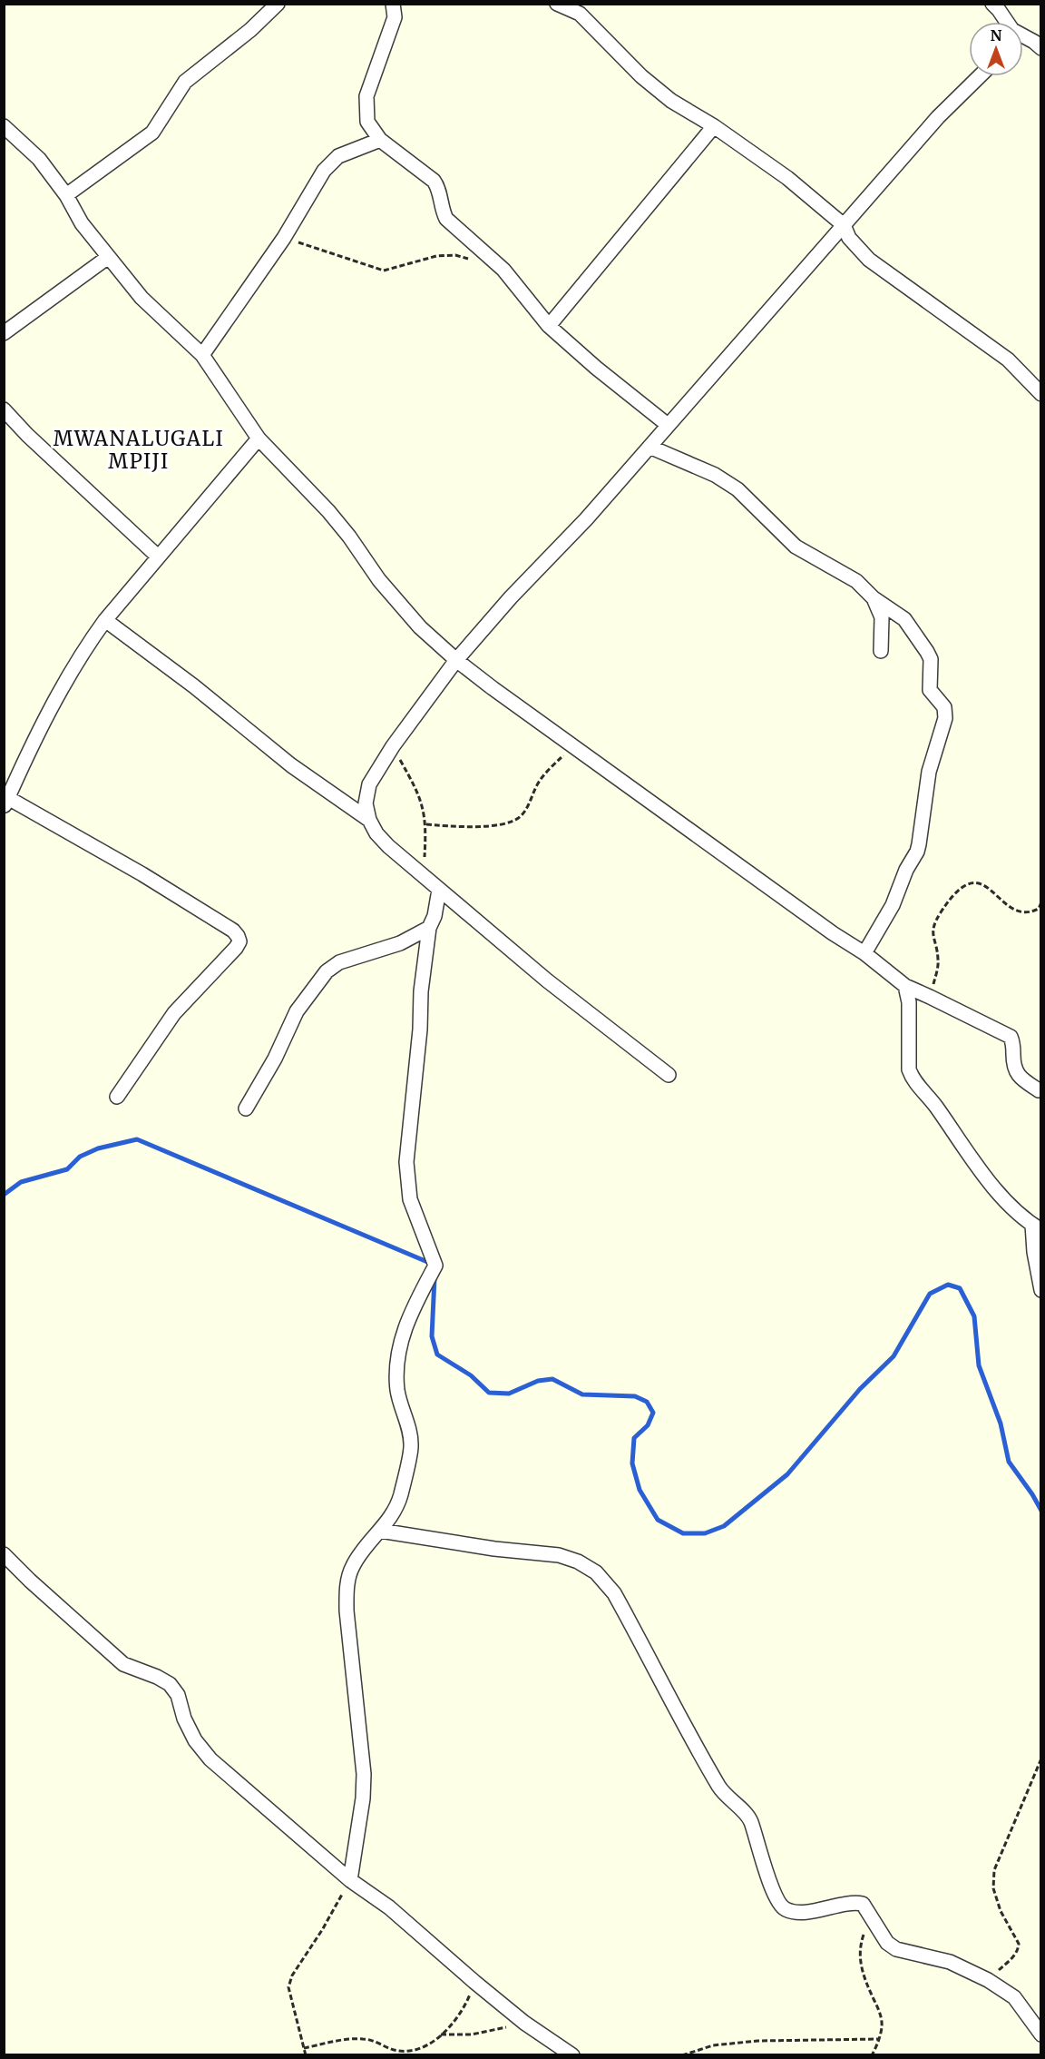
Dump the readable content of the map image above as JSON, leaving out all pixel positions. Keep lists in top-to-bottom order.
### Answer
{
  "districts": ["MWANALUGALI MPIJI"],
  "north": "top"
}
